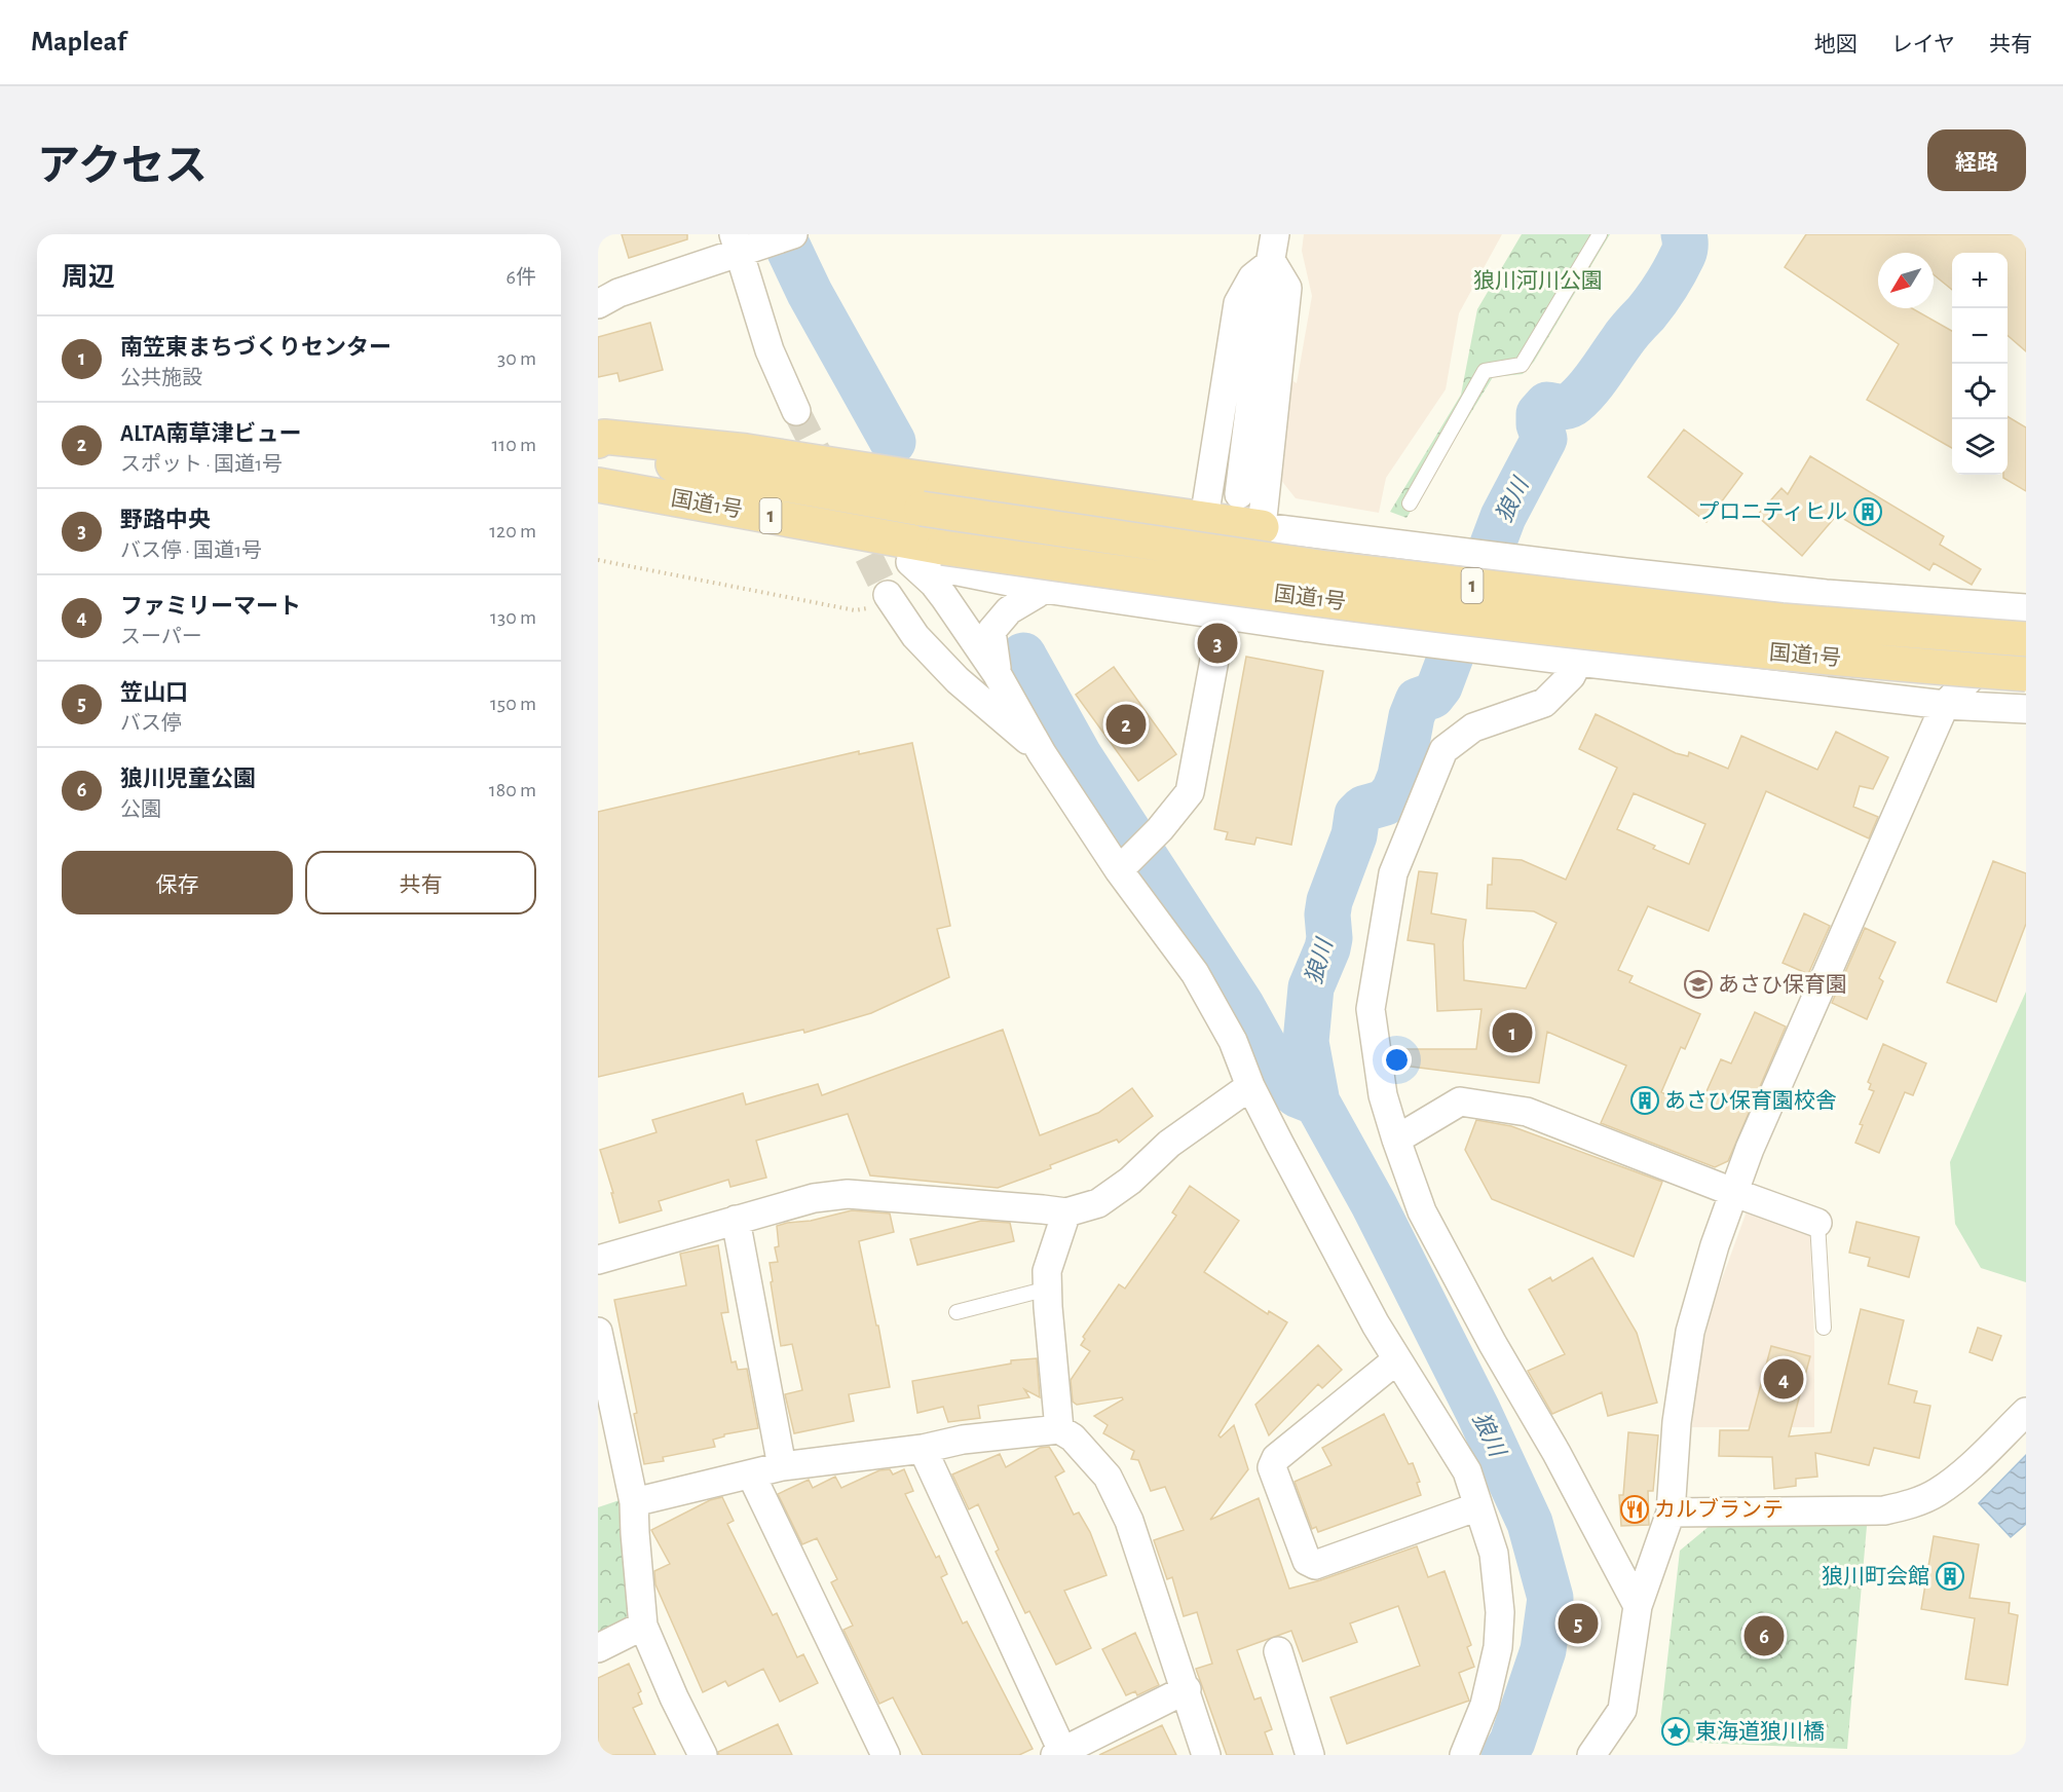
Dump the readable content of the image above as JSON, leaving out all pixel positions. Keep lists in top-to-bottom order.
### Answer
{
  "streets": {
    "highway": ["国道1号", "1"]
  },
  "water": ["狼川"],
  "parks": ["狼川河川公園"],
  "places": {
    "building": ["プロニティヒル", "あさひ保育園校舎", "狼川町会館"],
    "school or university": ["あさひ保育園"],
    "restaurant": ["カルブランテ"],
    "place": ["東海道狼川橋"]
  },
  "north": "bottom left",
  "page": {
    "header": "Mapleaf",
    "nav": ["地図", "レイヤ", "共有"],
    "title": "アクセス",
    "buttons": [
      "経路",
      ["保存", "共有"]
    ],
    "heading": ["周辺", "6件"],
    "map_buttons": ["+", "−"],
    "list": [
      {
        "mark": "1",
        "name": "南笠東まちづくりセンター",
        "note": "公共施設",
        "value": "30 m"
      },
      {
        "mark": "2",
        "name": "ALTA南草津ビュー",
        "note": "スポット · 国道1号",
        "value": "110 m"
      },
      {
        "mark": "3",
        "name": "野路中央",
        "note": "バス停 · 国道1号",
        "value": "120 m"
      },
      {
        "mark": "4",
        "name": "ファミリーマート",
        "note": "スーパー",
        "value": "130 m"
      },
      {
        "mark": "5",
        "name": "笠山口",
        "note": "バス停",
        "value": "150 m"
      },
      {
        "mark": "6",
        "name": "狼川児童公園",
        "note": "公園",
        "value": "180 m"
      }
    ],
    "pins": [
      "3",
      "2",
      "1",
      "4",
      "5",
      "6"
    ]
  }
}
